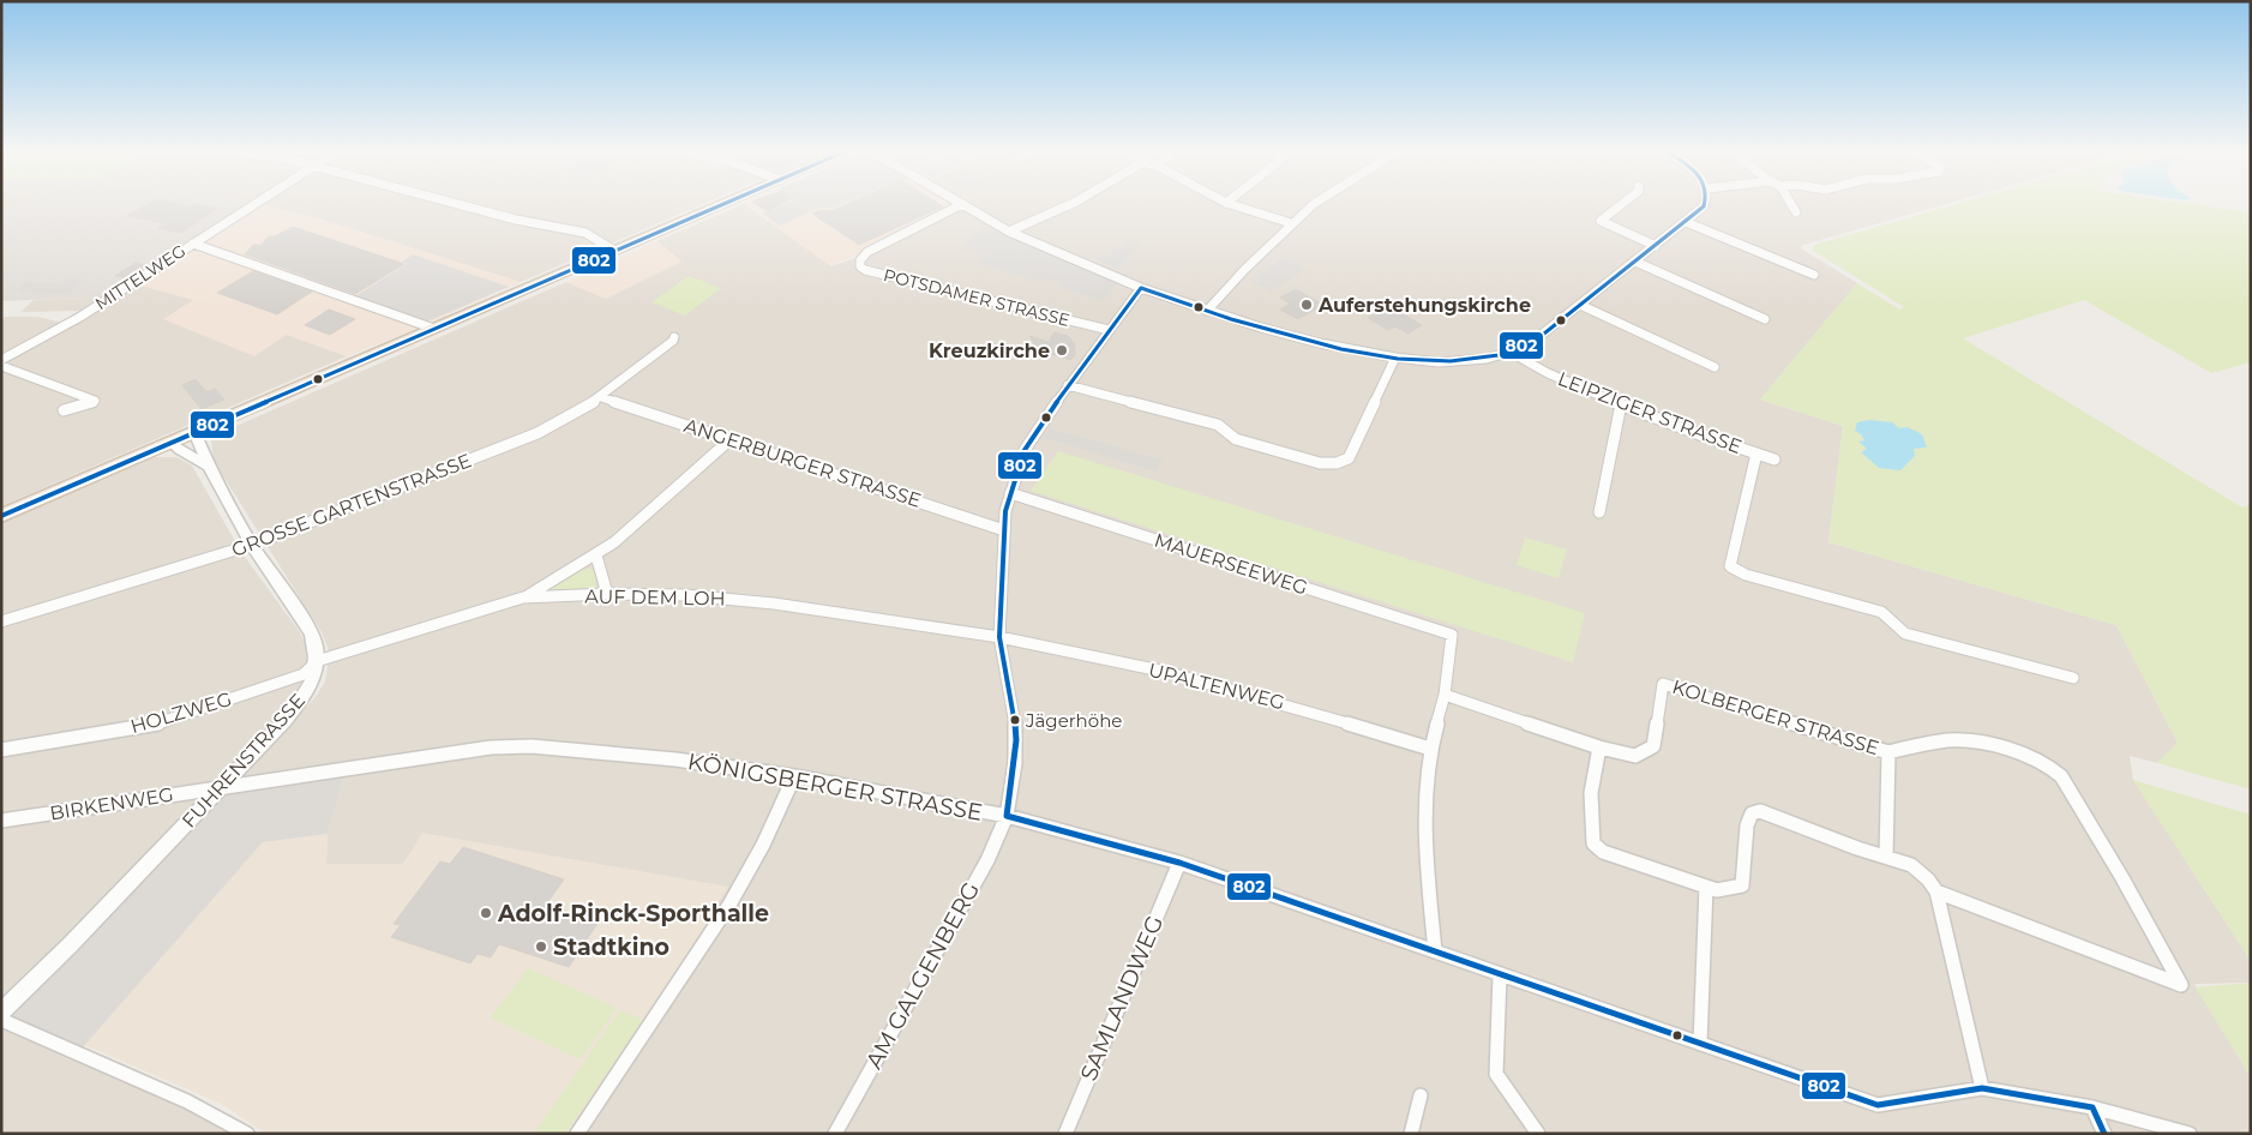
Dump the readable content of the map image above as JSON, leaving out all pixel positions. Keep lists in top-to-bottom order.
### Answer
{
  "streets": {
    "street": [
      "MITTELWEG",
      "POTSDAMER STRASSE",
      "LEIPZIGER STRASSE",
      "ANGERBURGER STRASSE",
      "GROSSE GARTENSTRASSE",
      "MAUERSEEWEG",
      "AUF DEM LOH",
      "UPALTENWEG",
      "HOLZWEG",
      "KOLBERGER STRASSE",
      "FUHRENSTRASSE",
      "KÖNIGSBERGER STRASSE",
      "BIRKENWEG",
      "AM GALGENBERG",
      "SAMLANDWEG"
    ]
  },
  "crossings": [
    ["ANGERBURGER STRASSE", "GROSSE GARTENSTRASSE"],
    ["GROSSE GARTENSTRASSE", "FUHRENSTRASSE"],
    ["MAUERSEEWEG", "KOLBERGER STRASSE"],
    ["AUF DEM LOH", "UPALTENWEG"],
    ["AUF DEM LOH", "HOLZWEG"],
    ["AUF DEM LOH", "FUHRENSTRASSE"],
    ["HOLZWEG", "FUHRENSTRASSE"],
    ["FUHRENSTRASSE", "KÖNIGSBERGER STRASSE"],
    ["FUHRENSTRASSE", "BIRKENWEG"],
    ["KÖNIGSBERGER STRASSE", "BIRKENWEG"],
    ["KÖNIGSBERGER STRASSE", "AM GALGENBERG"],
    ["KÖNIGSBERGER STRASSE", "SAMLANDWEG"]
  ],
  "places": [
    "Auferstehungskirche",
    "Kreuzkirche",
    "Jägerhöhe",
    "Adolf-Rinck-Sporthalle",
    "Stadtkino"
  ],
  "lines": ["transit line 802"]
}
